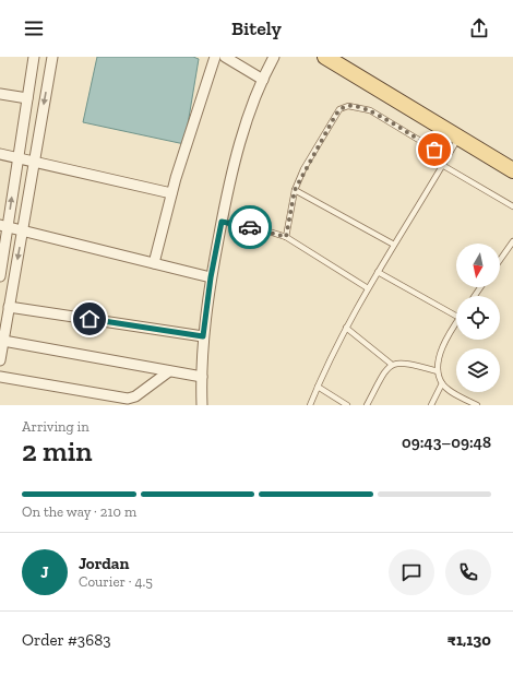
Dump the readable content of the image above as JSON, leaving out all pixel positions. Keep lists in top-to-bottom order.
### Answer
{
  "north": "bottom",
  "page": {
    "header": "Bitely",
    "heading": ["2 min", "Arriving in", "09:43–09:48"],
    "panel": [
      "Jordan",
      "Courier · 4.5",
      "Order #3683",
      "₹1,130"
    ],
    "bar": "On the way · 210 m",
    "round": "J"
  }
}
